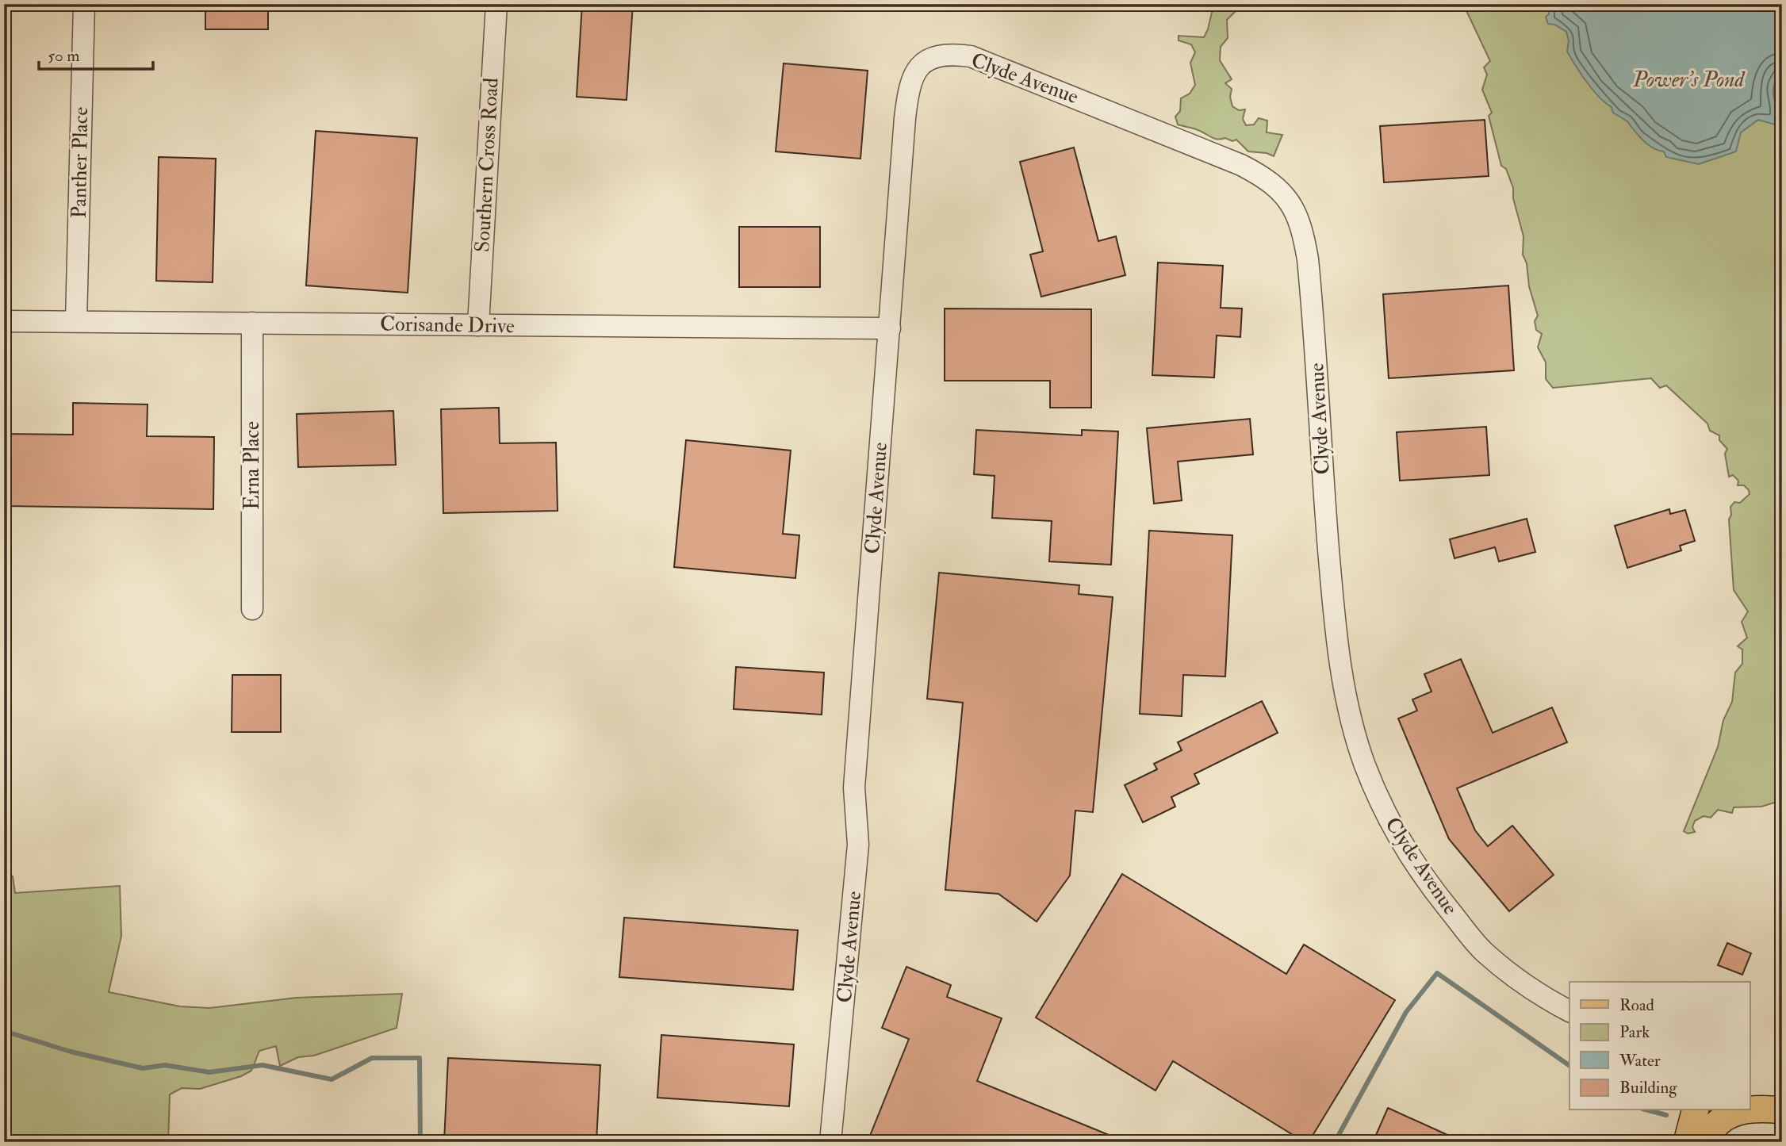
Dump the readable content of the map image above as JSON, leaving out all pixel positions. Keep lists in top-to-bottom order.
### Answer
{
  "streets": {
    "street": [
      "Clyde Avenue",
      "Panther Place",
      "Southern Cross Road",
      "Corisande Drive",
      "Erna Place"
    ]
  },
  "crossings": [
    ["Clyde Avenue", "Corisande Drive"],
    ["Panther Place", "Corisande Drive"],
    ["Southern Cross Road", "Corisande Drive"],
    ["Corisande Drive", "Erna Place"]
  ],
  "water": ["Power's Pond"],
  "legend": [
    "Road",
    "Park",
    "Water",
    "Building"
  ],
  "scale_bar": "50 m"
}
